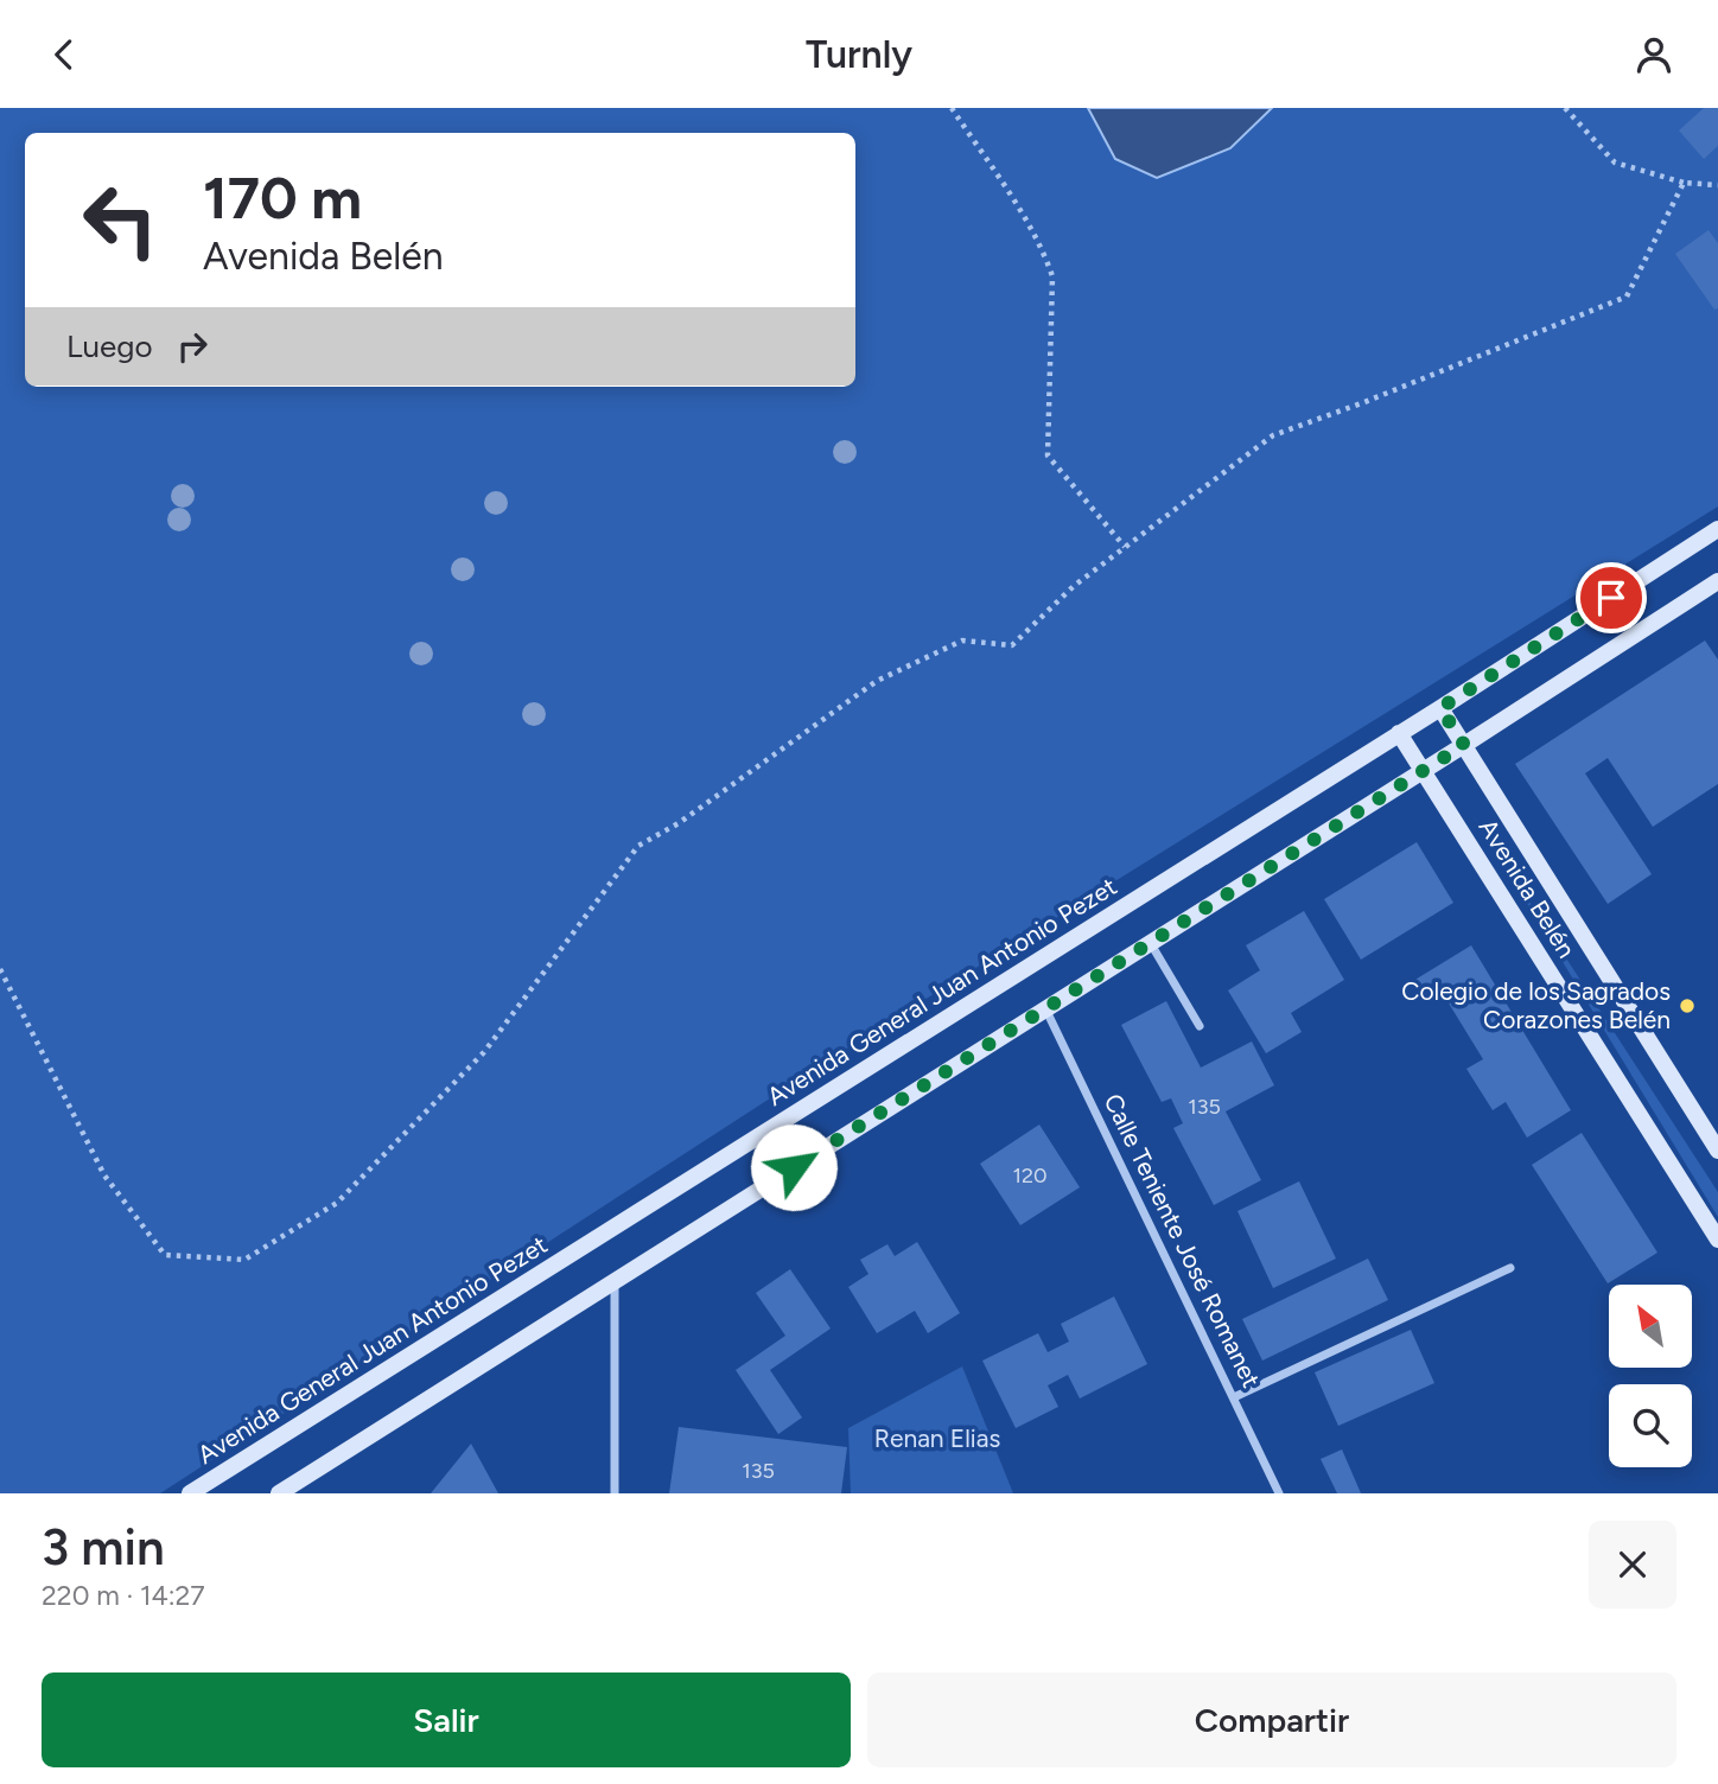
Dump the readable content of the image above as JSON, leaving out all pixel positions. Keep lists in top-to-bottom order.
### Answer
{
  "streets": {
    "street": ["Avenida Belén", "Avenida General Juan Antonio Pezet", "Calle Teniente José Romanet"]
  },
  "crossings": [
    ["Avenida Belén", "Avenida General Juan Antonio Pezet"]
  ],
  "parks": ["Renan Elias"],
  "places": ["Colegio de los Sagrados Corazones Belén"],
  "house_numbers": ["135", "120", "135"],
  "north": "top left",
  "page": {
    "header": "Turnly",
    "turn": ["170 m", "Avenida Belén"],
    "then": "Luego",
    "heading": ["3 min", "220 m · 14:27"],
    "buttons": ["Salir", "Compartir"]
  }
}
